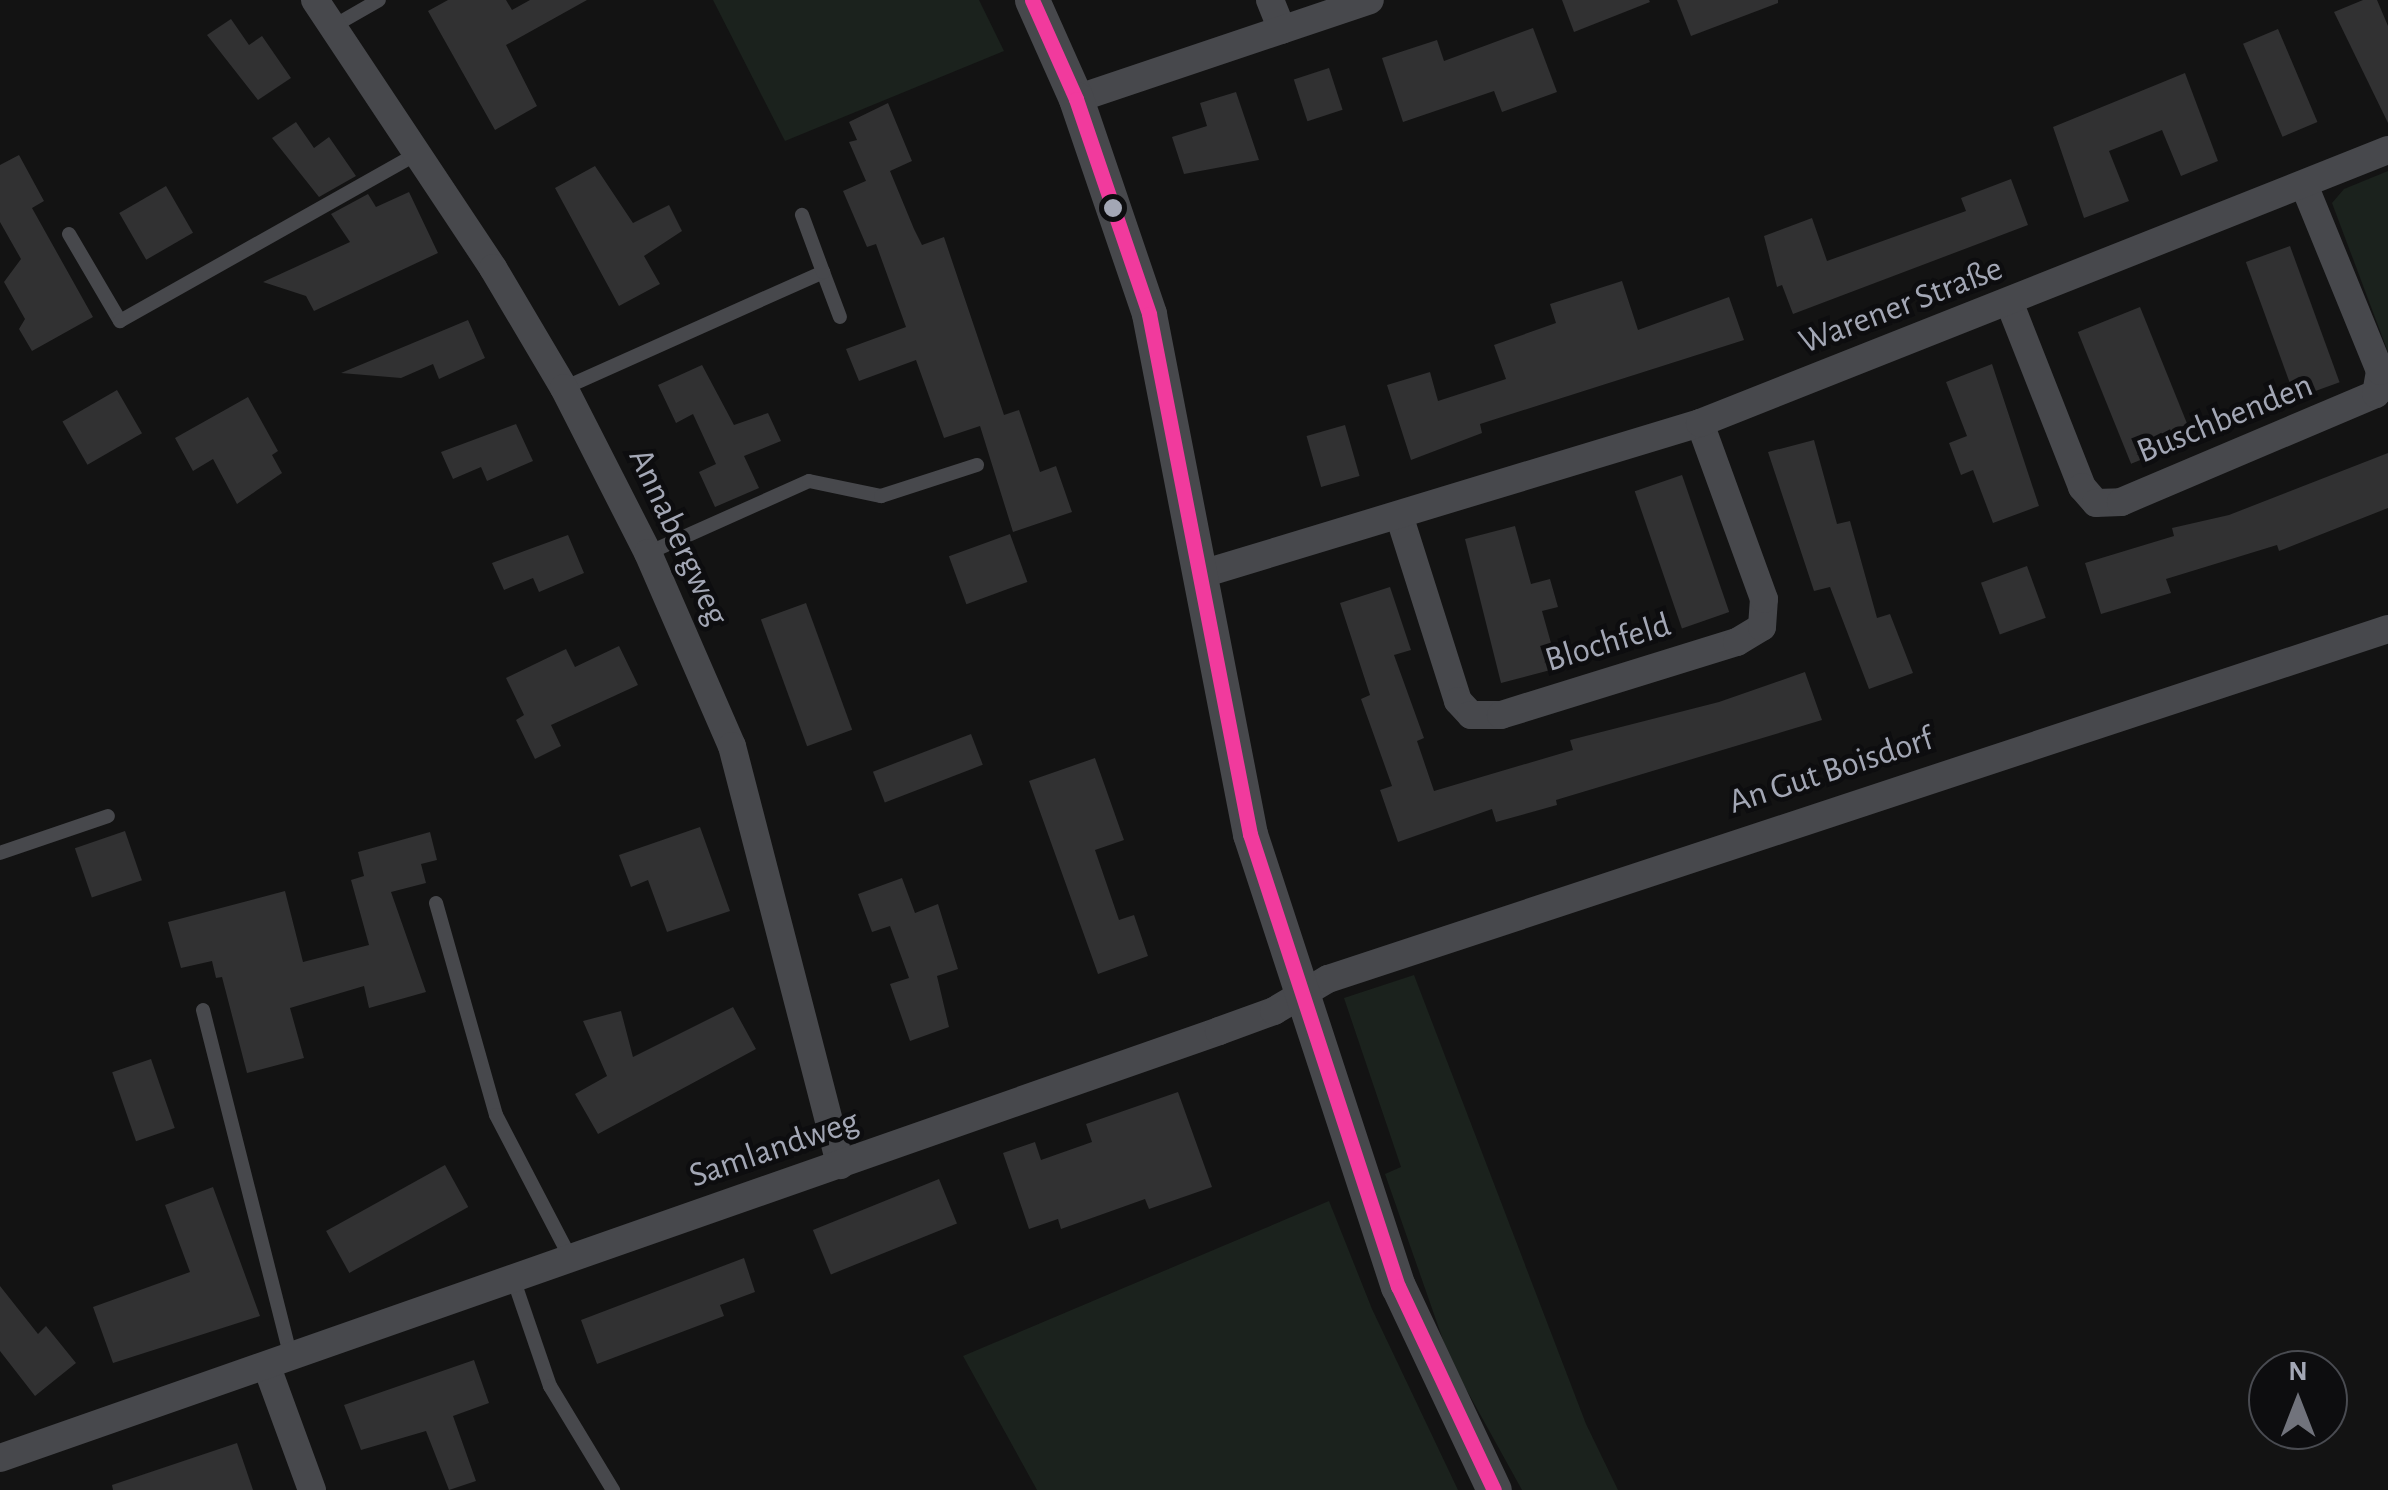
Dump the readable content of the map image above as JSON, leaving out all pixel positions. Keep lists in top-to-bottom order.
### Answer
{
  "streets": {
    "street": [
      "Warener Straße",
      "Buschbenden",
      "Annabergweg",
      "Blochfeld",
      "An Gut Boisdorf",
      "Samlandweg"
    ]
  },
  "crossings": [
    ["Warener Straße", "Buschbenden"],
    ["Warener Straße", "Blochfeld"],
    ["Annabergweg", "Samlandweg"],
    ["An Gut Boisdorf", "Samlandweg"]
  ],
  "north": "top"
}
